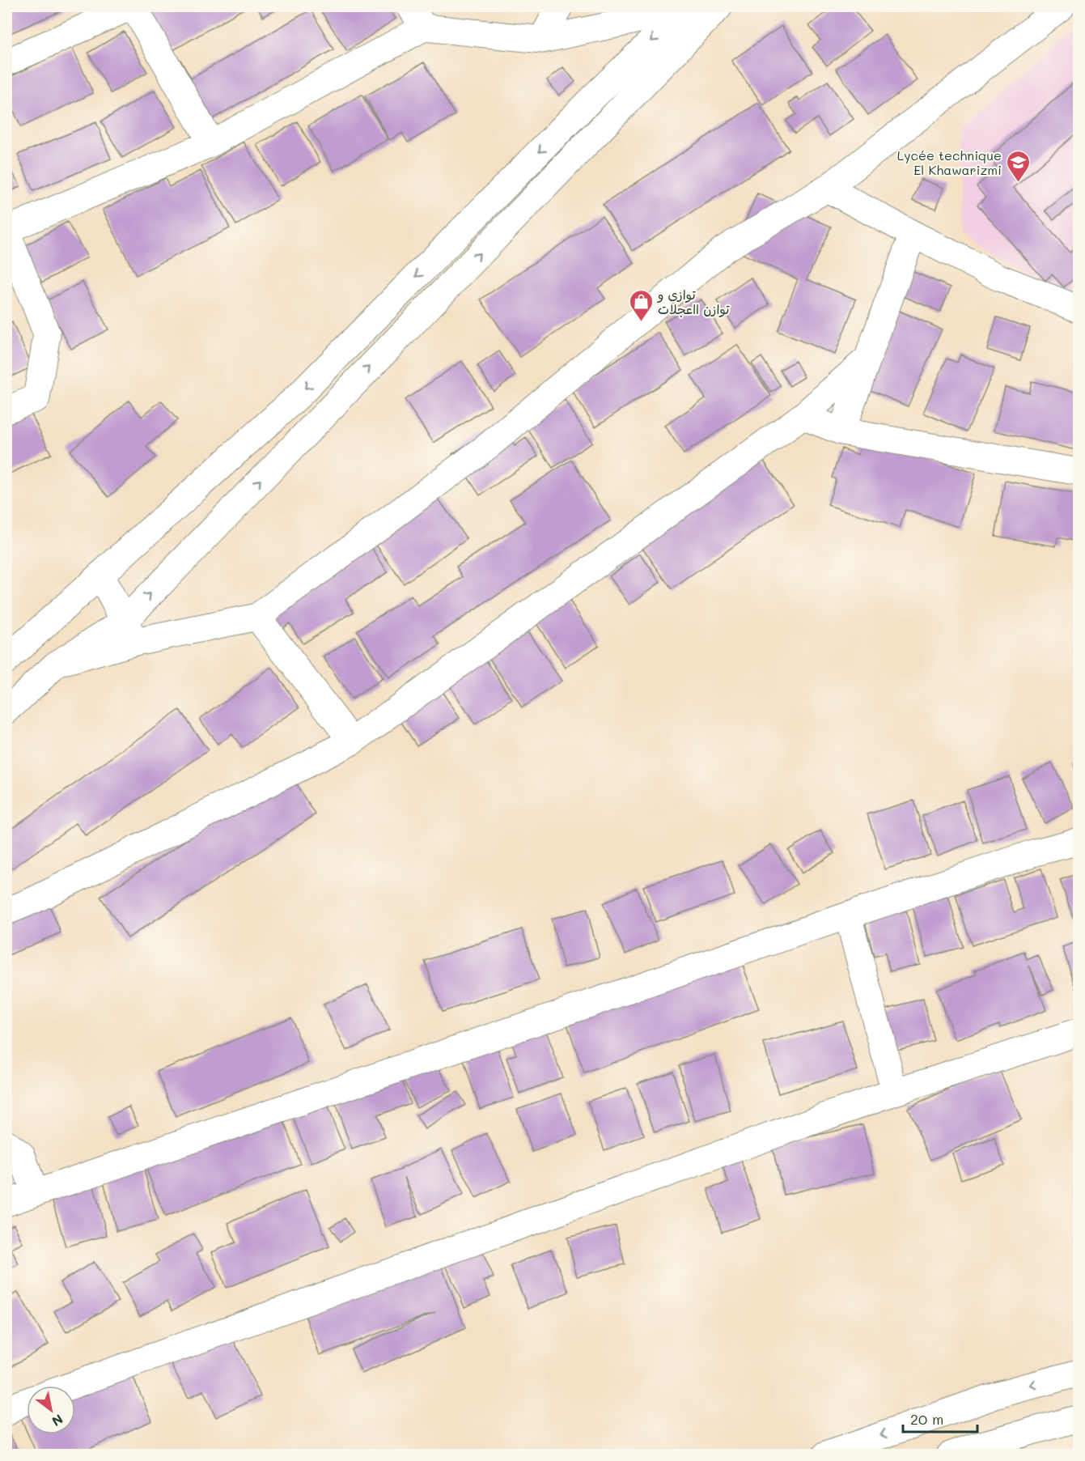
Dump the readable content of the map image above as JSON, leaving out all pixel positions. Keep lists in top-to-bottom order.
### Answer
{
  "places": {
    "school or university": ["Lycée technique El Khawarizmi"],
    "shop": ["توازي و توازن ااعجلات"]
  },
  "scale_bar": "20 m",
  "north": "bottom right"
}
